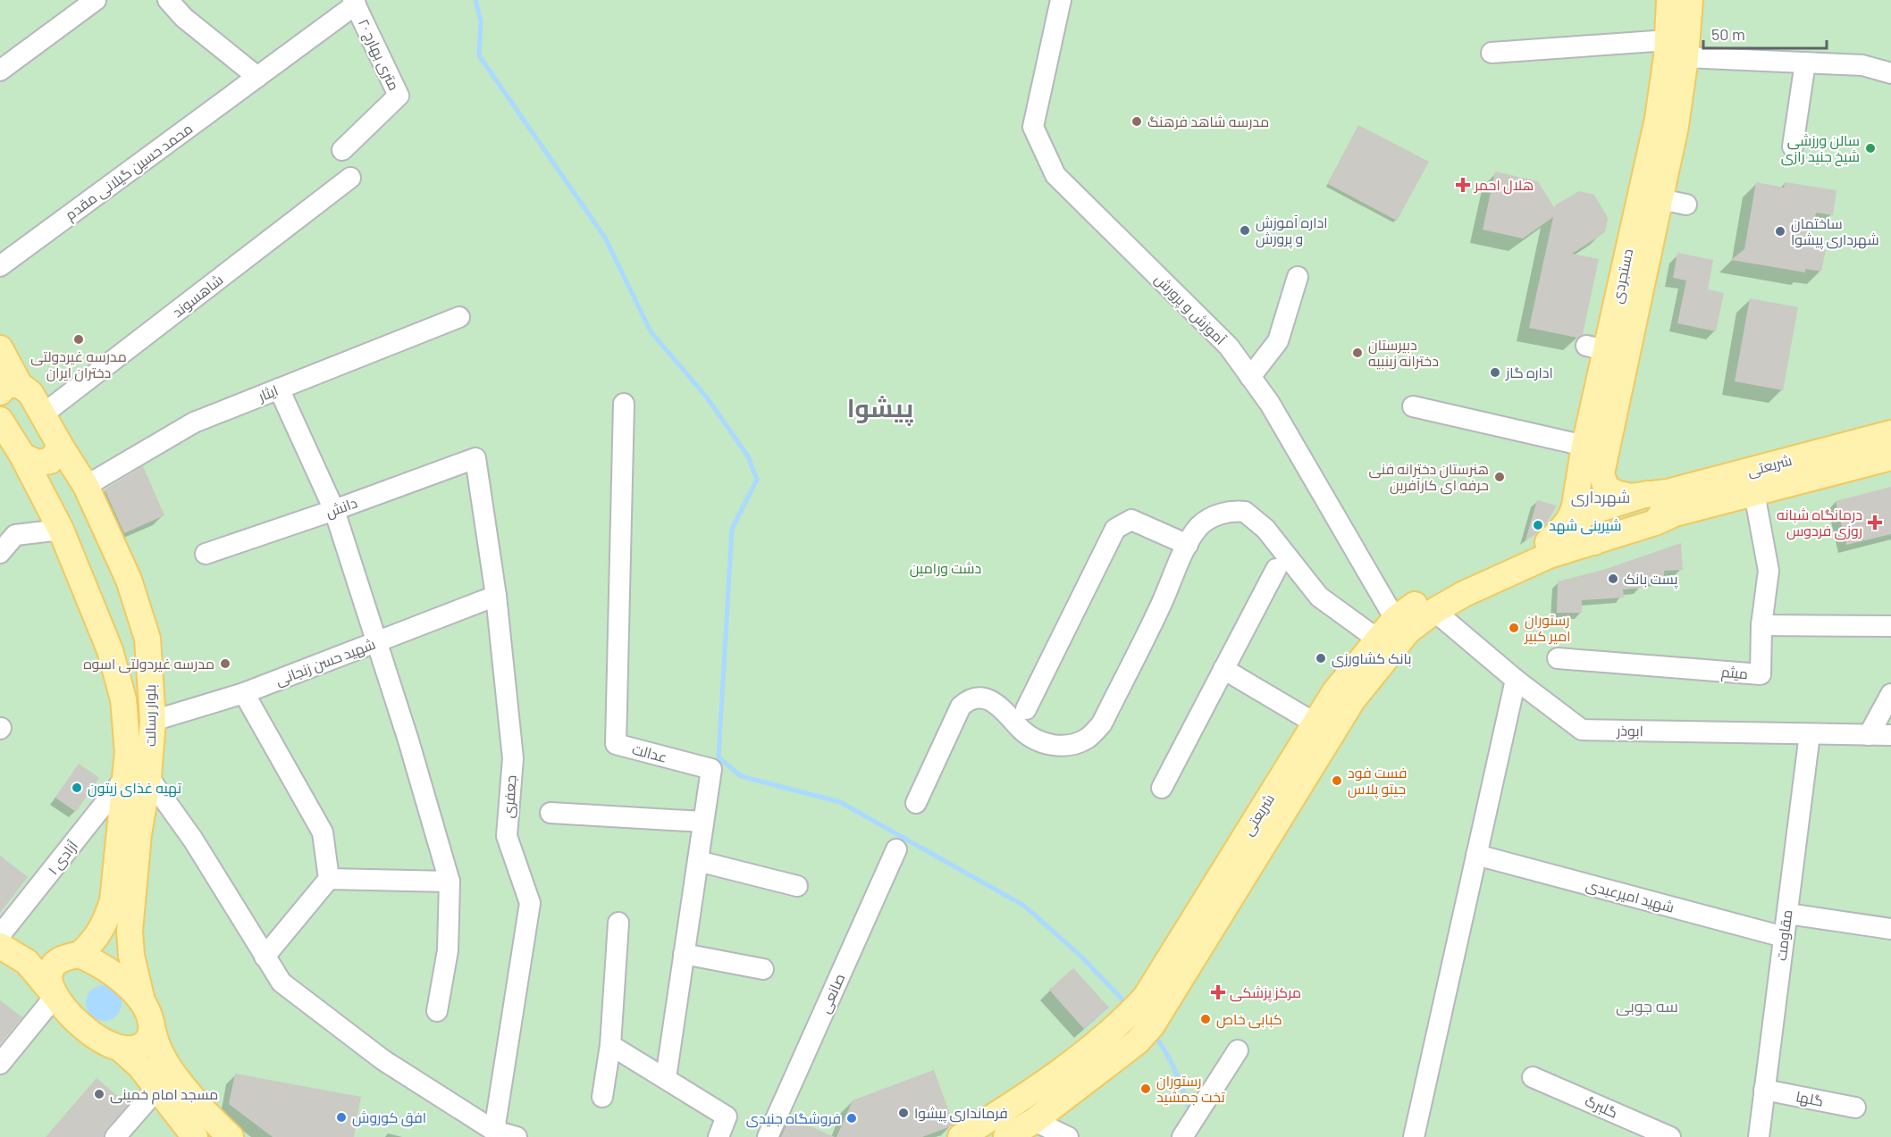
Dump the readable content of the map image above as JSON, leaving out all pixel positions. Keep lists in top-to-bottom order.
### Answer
{
  "streets": {
    "main road": ["دستجردی", "شریعتی", "بلوار رسالت"],
    "street": [
      "۲۰ متری بهارچ",
      "محمد حسین گیلانی مقدم",
      "شاهسوند",
      "آموزش و پرورش",
      "ایثار",
      "دانش",
      "شهید حسن زنجانی",
      "میثم",
      "ابوذر",
      "عدالت",
      "جعفری",
      "آزادی ۱",
      "شهید امیرعبدی",
      "مقاومت",
      "صانعی",
      "گلها",
      "گلبرگ"
    ]
  },
  "crossings": [
    ["۲۰ متری بهارچ", "محمد حسین گیلانی مقدم"],
    ["دستجردی", "شریعتی"],
    ["شاهسوند", "بلوار رسالت"],
    ["آموزش و پرورش", "شریعتی"],
    ["ایثار", "بلوار رسالت"],
    ["شریعتی", "میثم"],
    ["شریعتی", "ابوذر"],
    ["دانش", "جعفری"],
    ["شهید حسن زنجانی", "بلوار رسالت"],
    ["شهید حسن زنجانی", "جعفری"],
    ["بلوار رسالت", "آزادی ۱"],
    ["ابوذر", "مقاومت"],
    ["شهید امیرعبدی", "مقاومت"],
    ["مقاومت", "گلها"]
  ],
  "districts": ["پیشوا", "شهرداری", "سه جوبی"],
  "parks": ["دشت ورامین"],
  "places": {
    "other": [
      "مدرسه شاهد فرهنگ",
      "سالن ورزشی شیخ جنید رازی",
      "اداره آموزش و پرورش",
      "ساختمان شهرداری پیشوا",
      "مدرسه غیردولتی دختران ایران",
      "دبیرستان دخترانه زینبیه",
      "اداره گاز",
      "هنرستان دخترانه فنی حرفه ای کارآفرین",
      "شیرینی شهد",
      "پست بانک",
      "رستوران امیر کبیر",
      "بانک کشاورزی",
      "مدرسه غیردولتی اسوه",
      "فست فود جیتو پلاس",
      "تهیه غذای زیتون",
      "کبابی خاص",
      "رستوران تخت جمشید",
      "مسجد امام خمینی",
      "فرمانداری پیشوا",
      "افق کوروش",
      "فروشگاه جنیدی"
    ],
    "health": ["هلال احمر", "درمانگاه شبانه روزی فردوس", "مرکز پزشکی"]
  },
  "scale_bar": "50 m"
}
